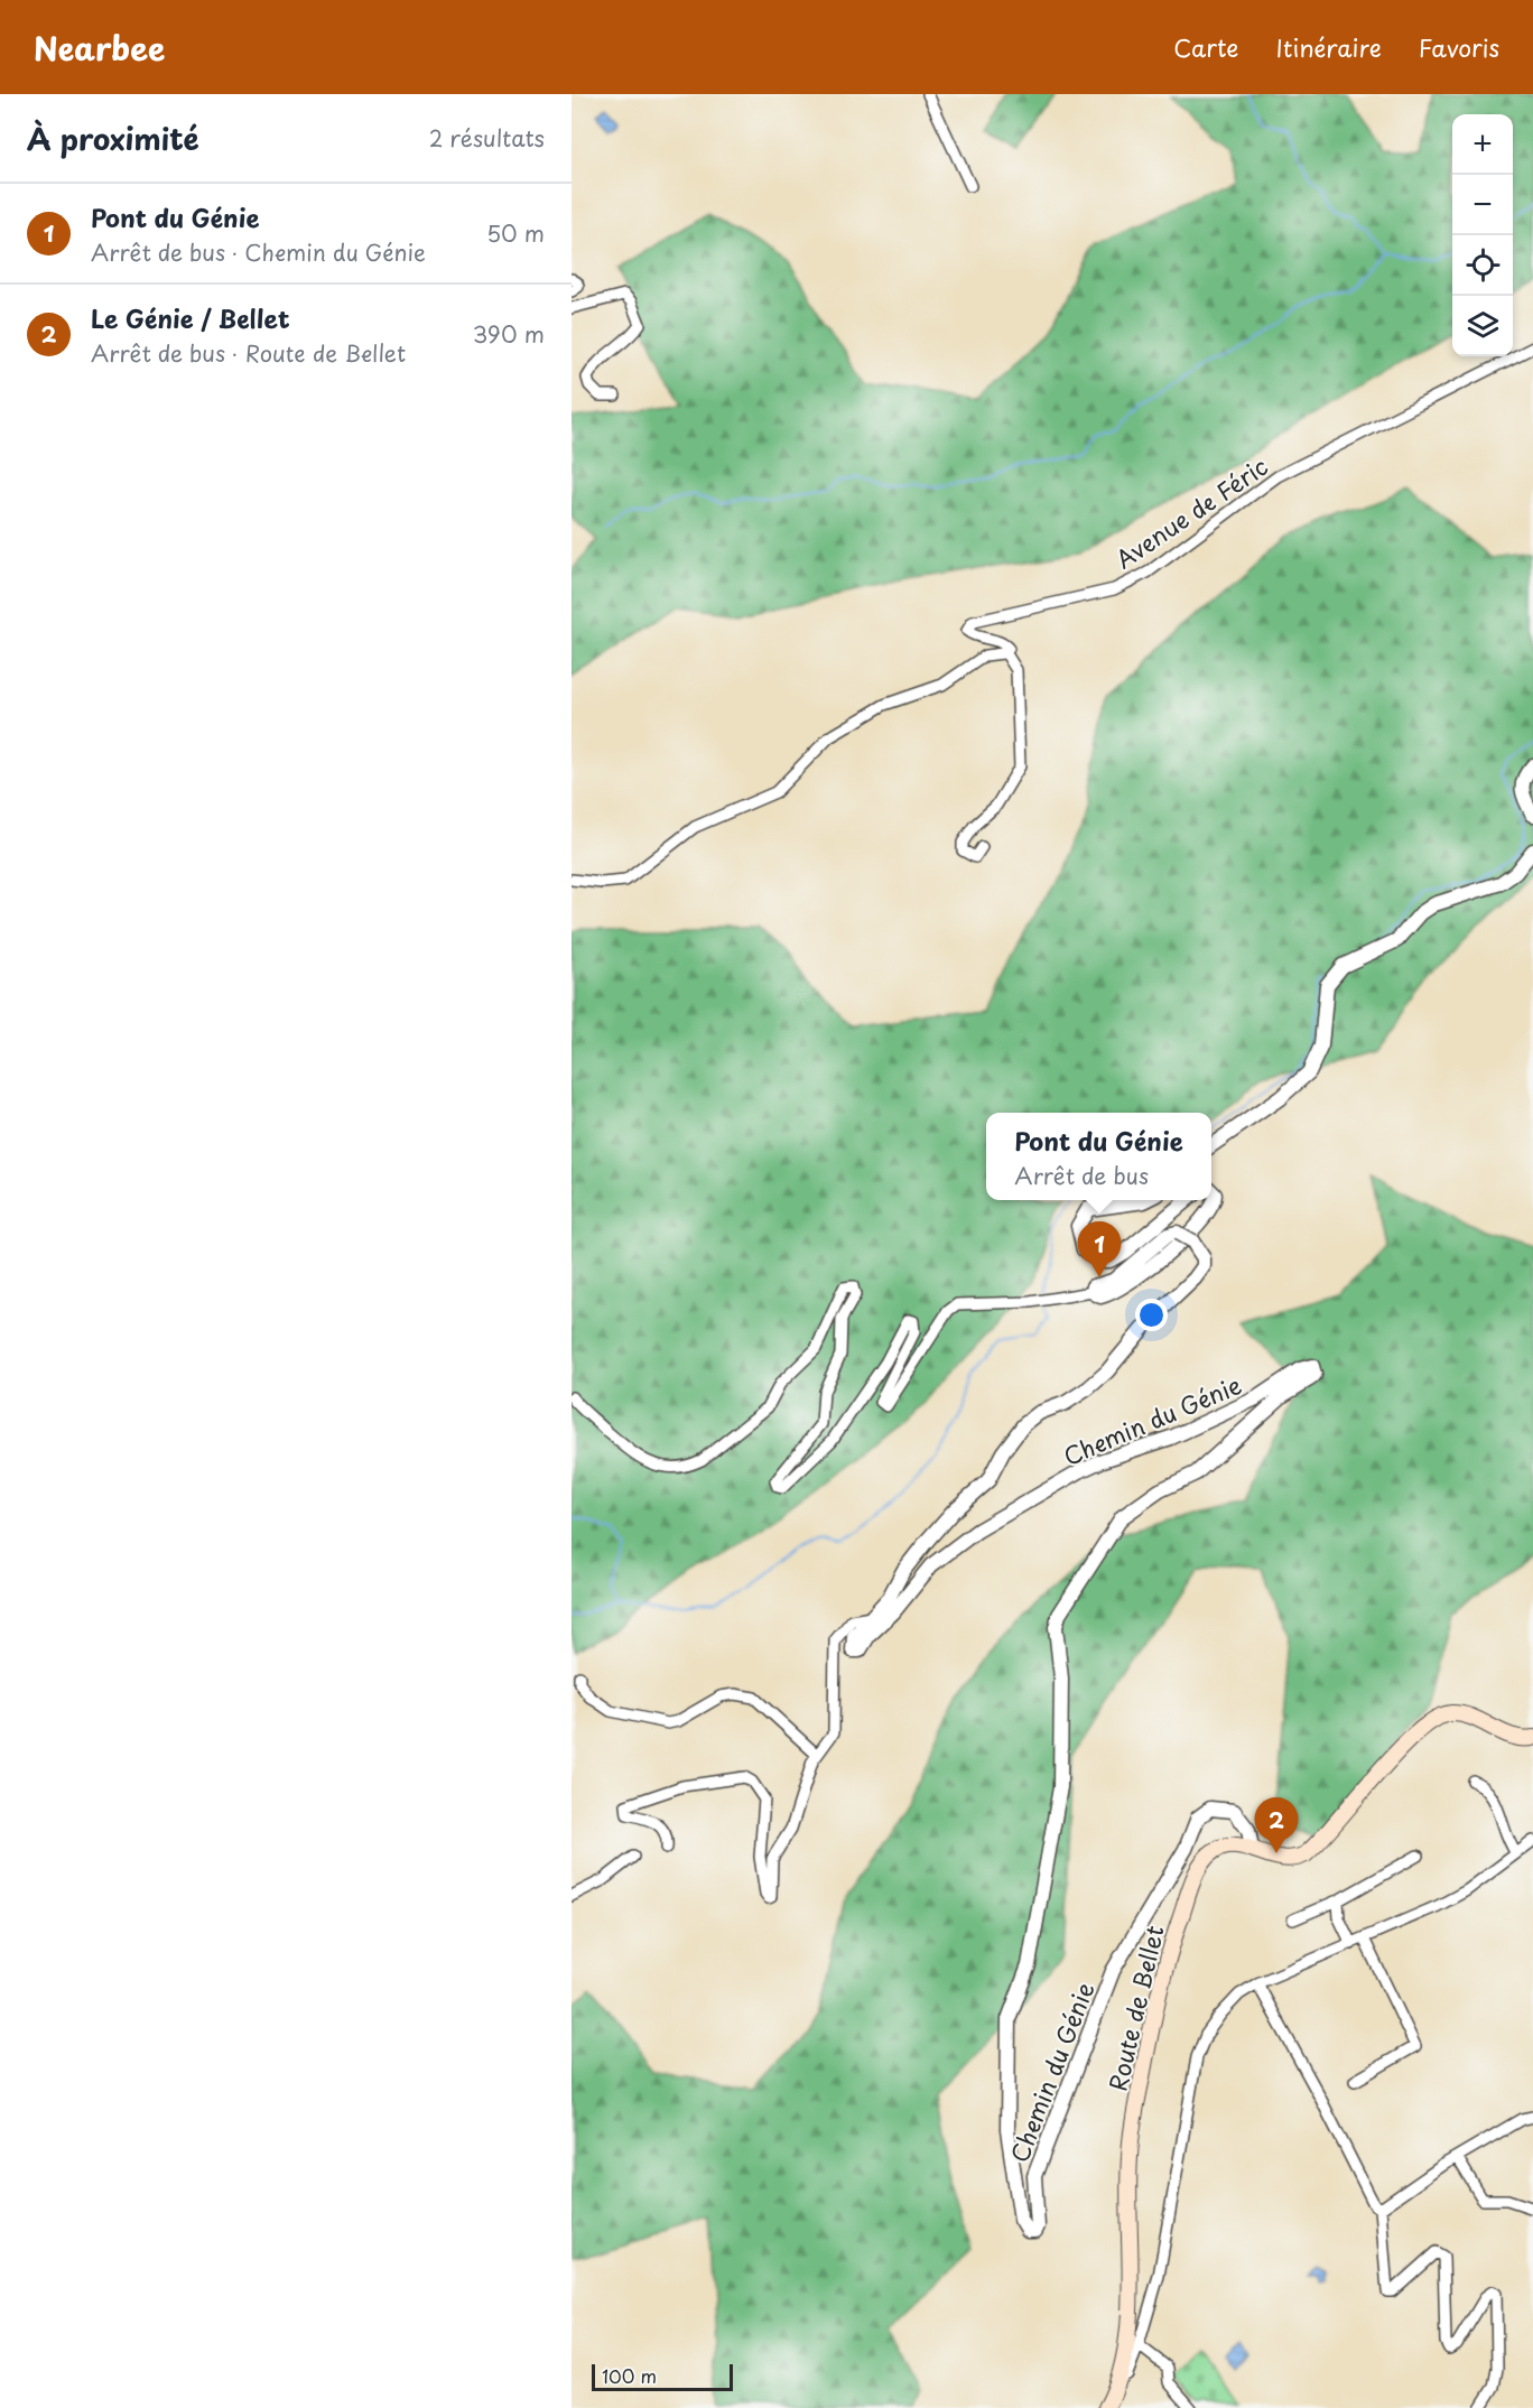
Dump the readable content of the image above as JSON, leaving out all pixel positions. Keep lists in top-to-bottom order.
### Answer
{
  "streets": {
    "main road": ["Route de Bellet"],
    "street": ["Avenue de Féric", "Chemin du Génie"]
  },
  "crossings": [
    ["Chemin du Génie", "Route de Bellet"]
  ],
  "scale_bar": "100 m",
  "page": {
    "header": "Nearbee",
    "nav": ["Carte", "Itinéraire", "Favoris"],
    "heading": ["À proximité", "2 résultats"],
    "map_buttons": ["+", "−"],
    "list": [
      {
        "mark": "1",
        "name": "Pont du Génie",
        "note": "Arrêt de bus · Chemin du Génie",
        "value": "50 m"
      },
      {
        "mark": "2",
        "name": "Le Génie / Bellet",
        "note": "Arrêt de bus · Route de Bellet",
        "value": "390 m"
      }
    ],
    "popup": ["Pont du Génie", "Arrêt de bus"],
    "pins": ["1", "2"],
    "scale": "100 m"
  }
}
